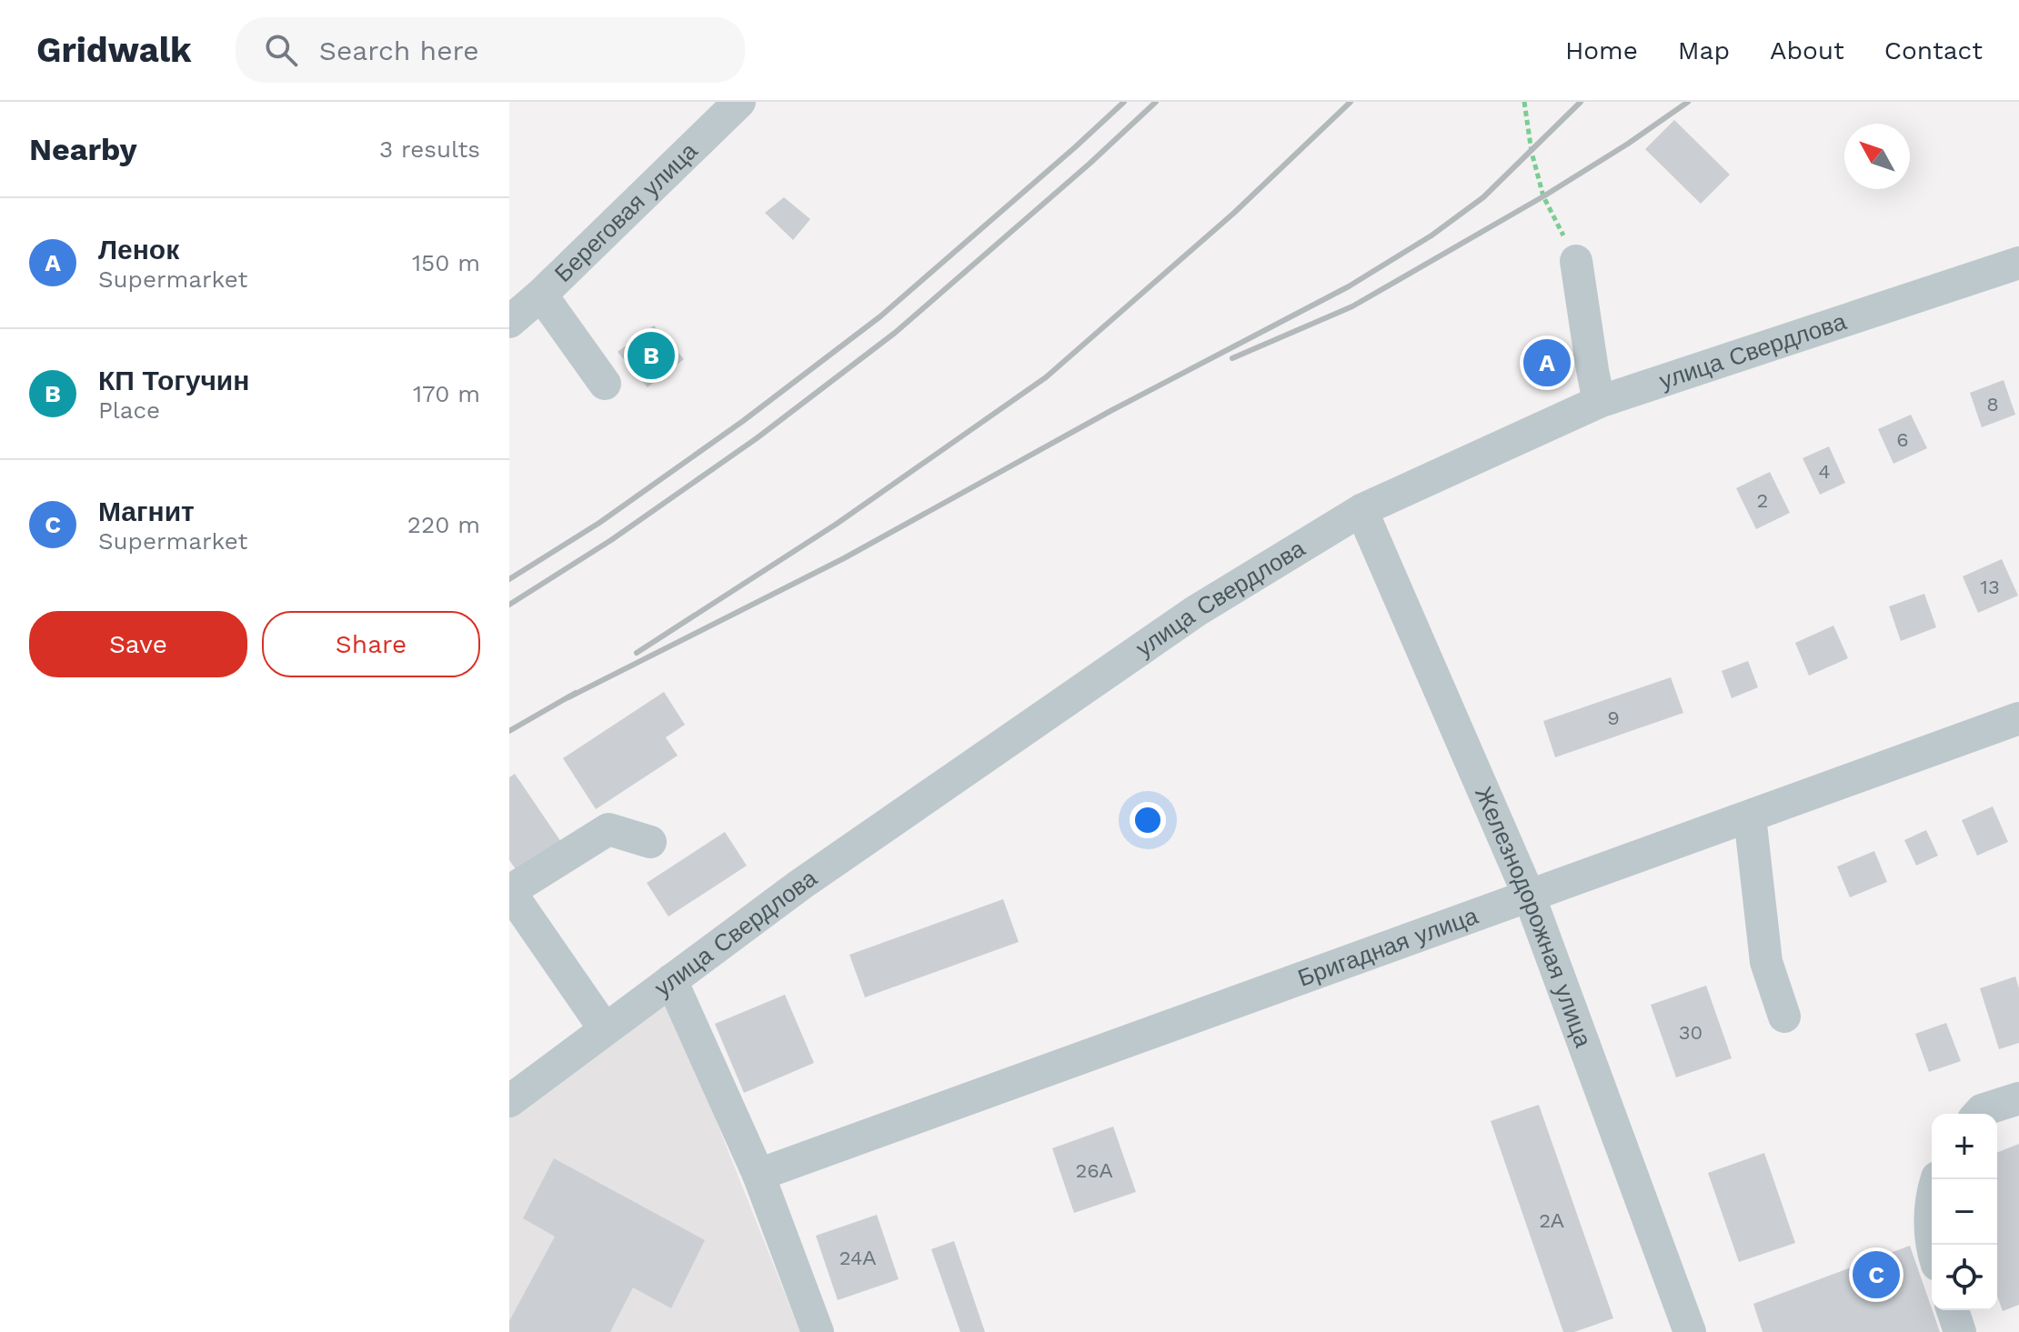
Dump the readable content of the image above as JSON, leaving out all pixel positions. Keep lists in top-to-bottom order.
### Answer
{
  "streets": {
    "street": [
      "Береговая улица",
      "улица Свердлова",
      "Железнодорожная улица",
      "Бригадная улица"
    ]
  },
  "crossings": [
    ["улица Свердлова", "Железнодорожная улица"],
    ["Железнодорожная улица", "Бригадная улица"]
  ],
  "house_numbers": [
    "8",
    "6",
    "4",
    "2",
    "13",
    "9",
    "30",
    "26А",
    "2А",
    "24А"
  ],
  "north": "top left",
  "page": {
    "header": "Gridwalk",
    "search": "Search here",
    "nav": [
      "Home",
      "Map",
      "About",
      "Contact"
    ],
    "heading": ["Nearby", "3 results"],
    "list": [
      {
        "mark": "A",
        "name": "Ленок",
        "note": "Supermarket",
        "value": "150 m"
      },
      {
        "mark": "B",
        "name": "КП Тогучин",
        "note": "Place",
        "value": "170 m"
      },
      {
        "mark": "C",
        "name": "Магнит",
        "note": "Supermarket",
        "value": "220 m"
      }
    ],
    "pins": ["B", "A", "C"],
    "buttons": ["Save", "Share"],
    "map_buttons": ["+", "−"]
  }
}
